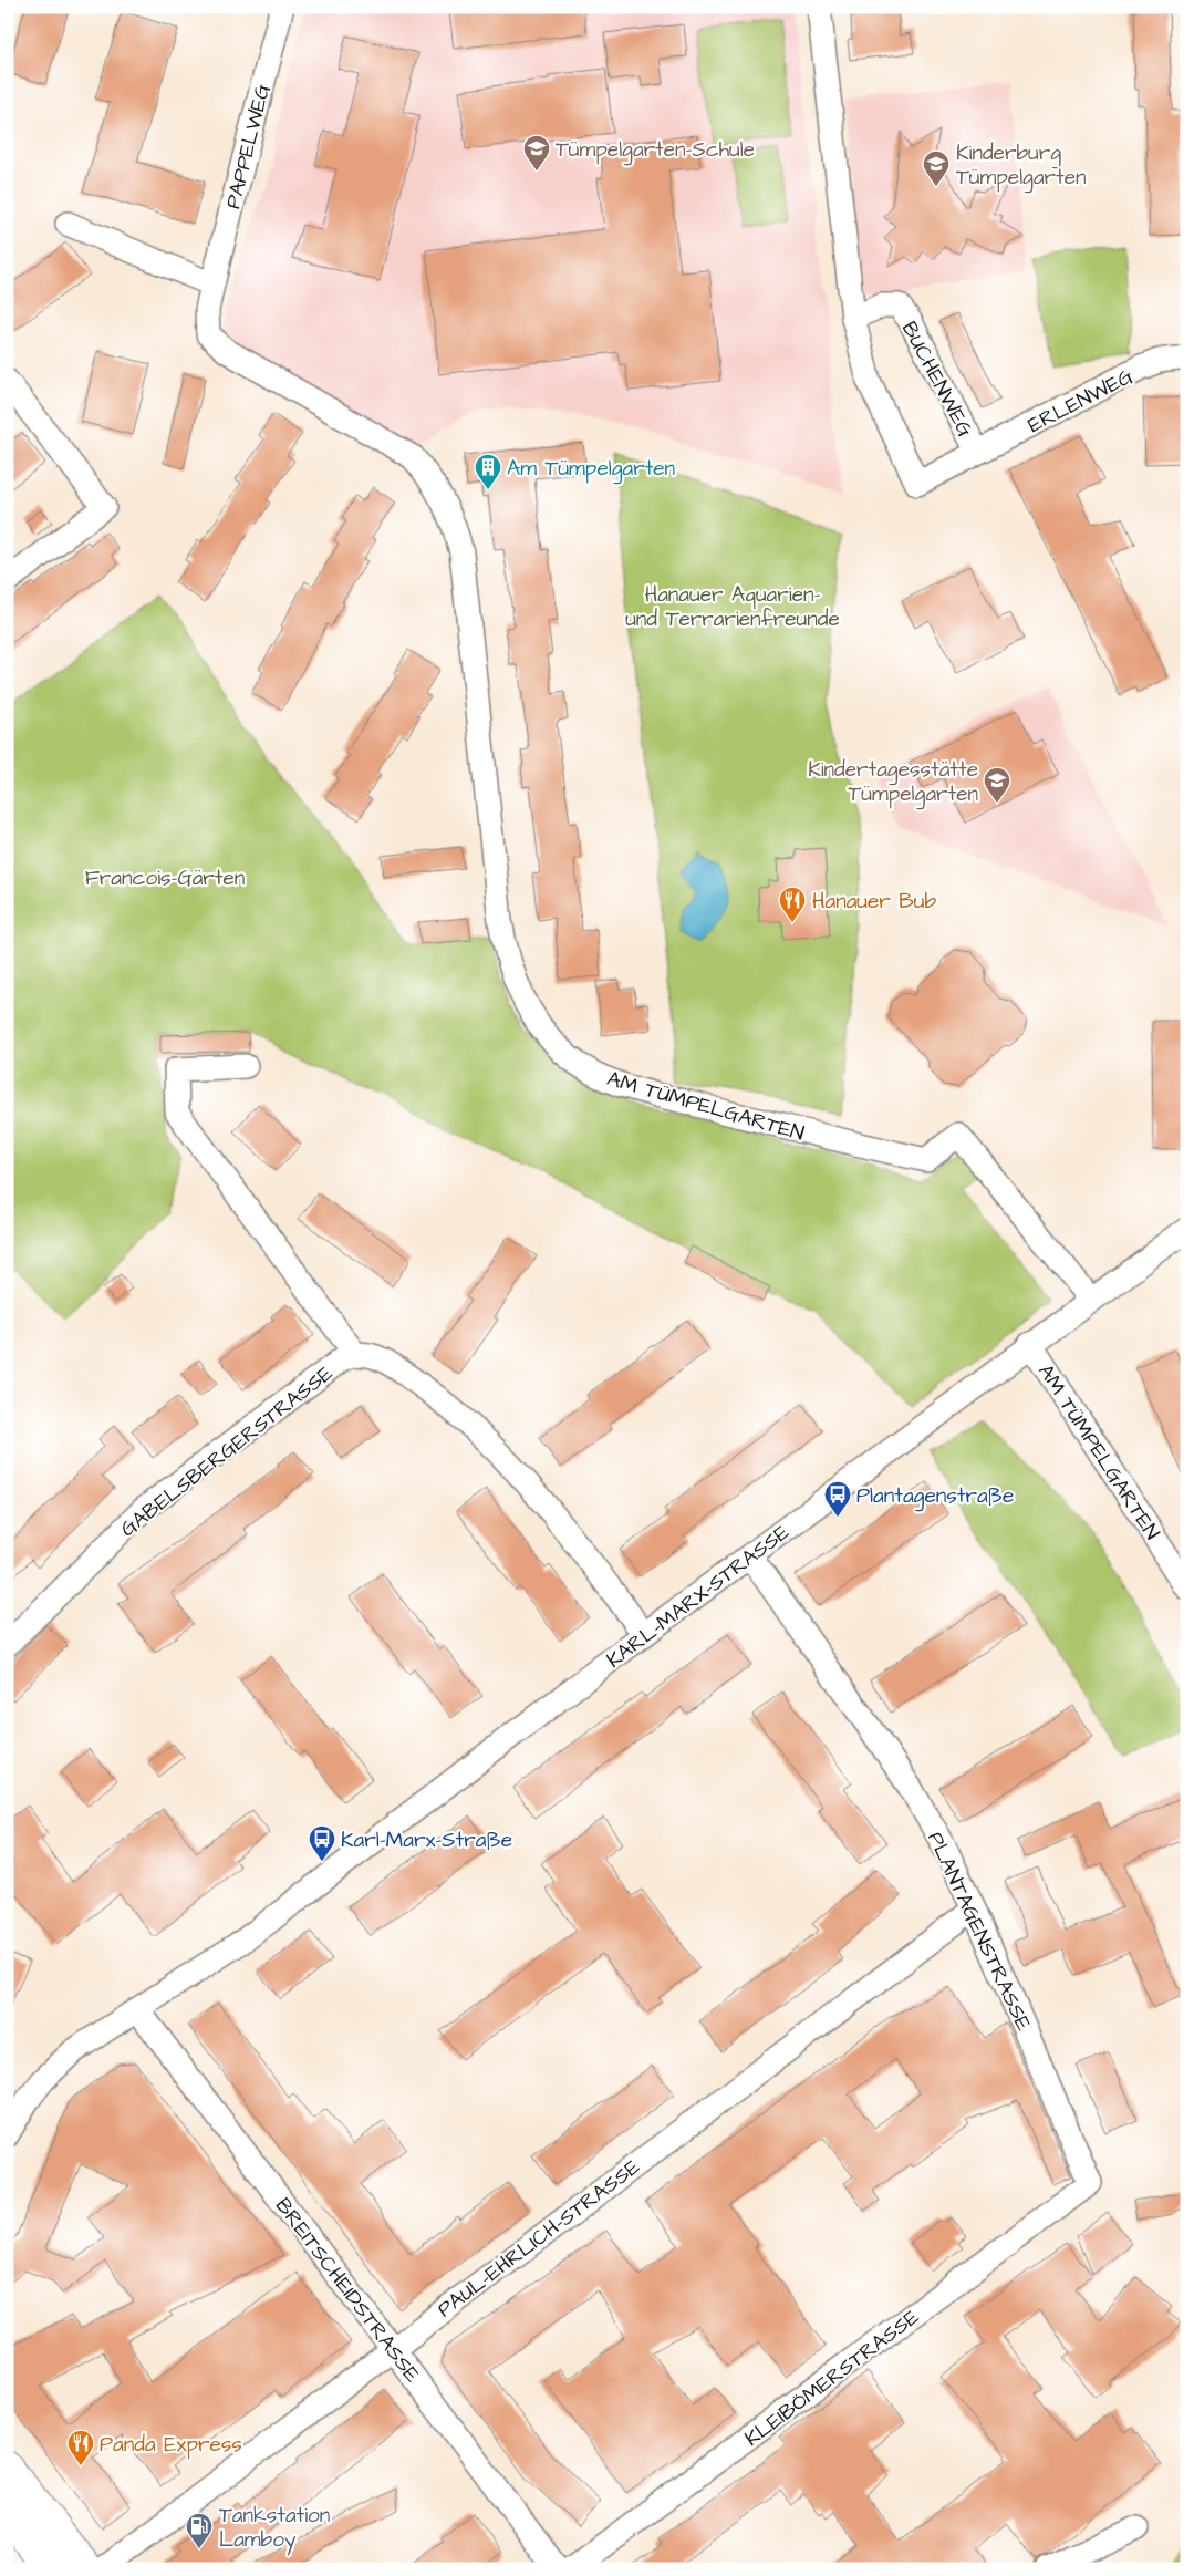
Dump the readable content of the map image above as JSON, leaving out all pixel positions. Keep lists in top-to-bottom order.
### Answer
{
  "streets": {
    "street": [
      "PAPPELWEG",
      "BUCHENWEG",
      "ERLENWEG",
      "AM TÜMPELGARTEN",
      "GABELSBERGERSTRASSE",
      "KARL-MARX-STRASSE",
      "PLANTAGENSTRASSE",
      "PAUL-EHRLICH-STRASSE",
      "BREITSCHEIDSTRASSE",
      "KLEIBÖMERSTRASSE"
    ]
  },
  "crossings": [
    ["PAPPELWEG", "AM TÜMPELGARTEN"],
    ["BUCHENWEG", "ERLENWEG"],
    ["AM TÜMPELGARTEN", "KARL-MARX-STRASSE"],
    ["GABELSBERGERSTRASSE", "KARL-MARX-STRASSE"],
    ["KARL-MARX-STRASSE", "PLANTAGENSTRASSE"],
    ["KARL-MARX-STRASSE", "BREITSCHEIDSTRASSE"],
    ["PLANTAGENSTRASSE", "PAUL-EHRLICH-STRASSE"],
    ["PLANTAGENSTRASSE", "KLEIBÖMERSTRASSE"],
    ["PAUL-EHRLICH-STRASSE", "BREITSCHEIDSTRASSE"]
  ],
  "parks": ["Hanauer Aquarien- und Terrarienfreunde", "Francois-Gärten"],
  "places": {
    "school or university": ["Tümpelgarten-Schule", "Kinderburg Tümpelgarten", "Kindertagesstätte Tümpelgarten"],
    "building": ["Am Tümpelgarten"],
    "restaurant": ["Hanauer Bub", "Panda Express"],
    "bus stop": ["Plantagenstraße", "Karl-Marx-Straße"],
    "fuel station": ["Tankstation Lamboy"]
  }
}
